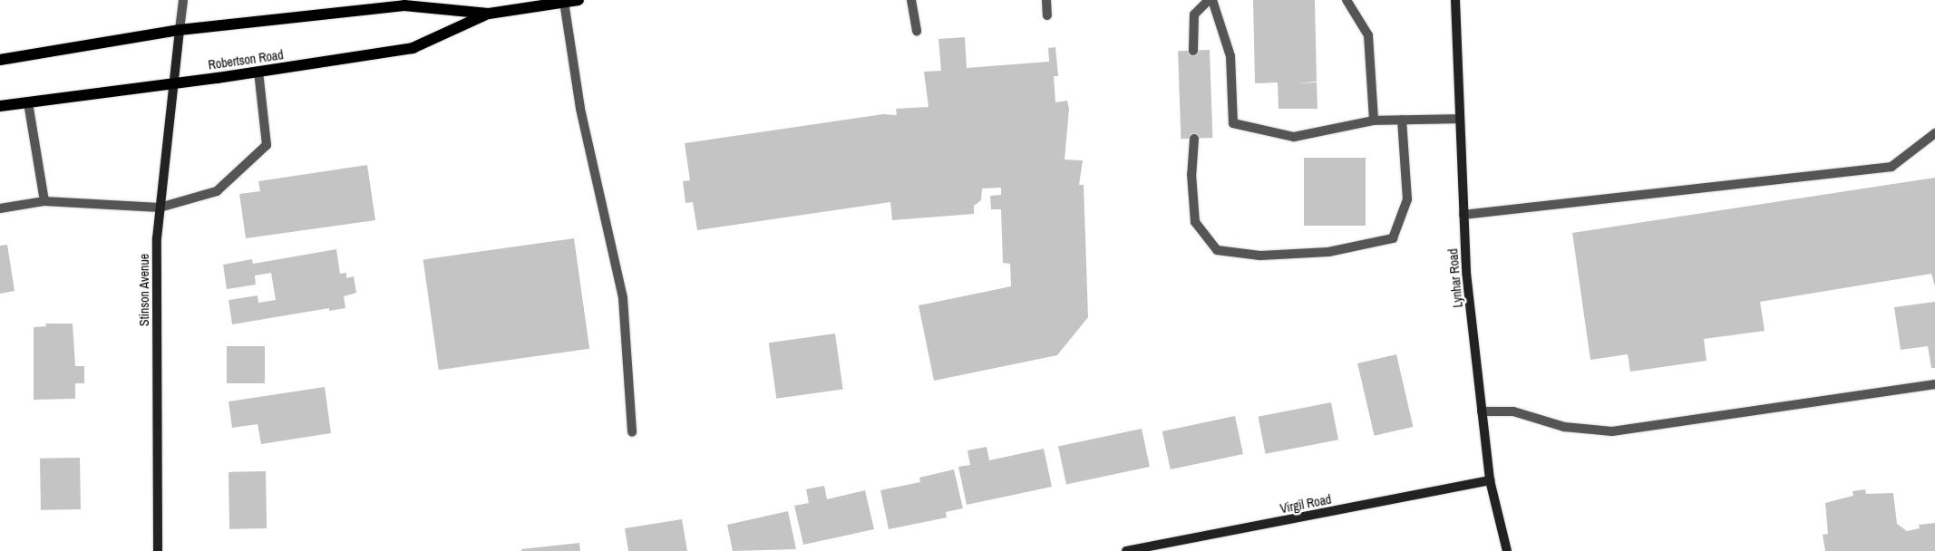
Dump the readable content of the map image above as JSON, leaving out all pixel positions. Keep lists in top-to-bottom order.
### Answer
{
  "streets": {
    "main road": ["Robertson Road"],
    "street": ["Lynhar Road", "Stinson Avenue", "Virgil Road"]
  },
  "crossings": [
    ["Robertson Road", "Stinson Avenue"],
    ["Lynhar Road", "Virgil Road"]
  ]
}
